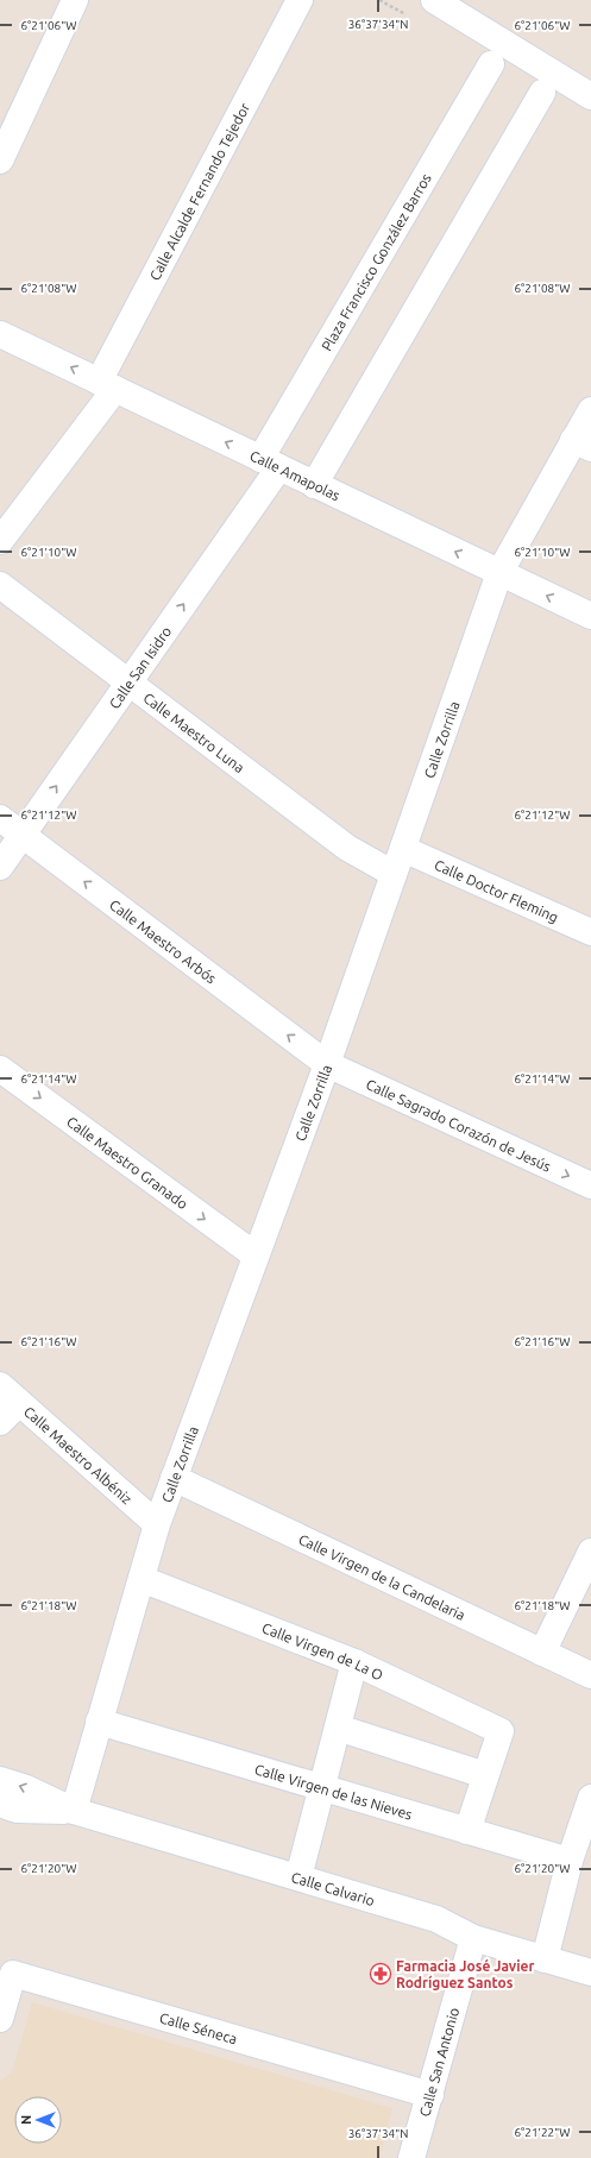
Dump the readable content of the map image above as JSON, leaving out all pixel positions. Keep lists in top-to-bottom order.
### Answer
{
  "streets": {
    "street": [
      "Calle Alcalde Fernando Tejedor",
      "Plaza Francisco González Barros",
      "Calle Amapolas",
      "Calle San Isidro",
      "Calle Maestro Luna",
      "Calle Zorrilla",
      "Calle Doctor Fleming",
      "Calle Maestro Arbós",
      "Calle Sagrado Corazón de Jesús",
      "Calle Maestro Granado",
      "Calle Maestro Albéniz",
      "Calle Virgen de la Candelaria",
      "Calle Virgen de La O",
      "Calle Virgen de las Nieves",
      "Calle Calvario",
      "Calle Séneca",
      "Calle San Antonio"
    ]
  },
  "crossings": [
    ["Calle Alcalde Fernando Tejedor", "Calle Amapolas"],
    ["Plaza Francisco González Barros", "Calle Amapolas"],
    ["Plaza Francisco González Barros", "Calle San Isidro"],
    ["Calle Amapolas", "Calle San Isidro"],
    ["Calle Amapolas", "Calle Zorrilla"],
    ["Calle San Isidro", "Calle Maestro Luna"],
    ["Calle San Isidro", "Calle Maestro Arbós"],
    ["Calle Maestro Luna", "Calle Zorrilla"],
    ["Calle Zorrilla", "Calle Doctor Fleming"],
    ["Calle Zorrilla", "Calle Maestro Arbós"],
    ["Calle Zorrilla", "Calle Sagrado Corazón de Jesús"],
    ["Calle Zorrilla", "Calle Maestro Granado"],
    ["Calle Zorrilla", "Calle Maestro Albéniz"],
    ["Calle Zorrilla", "Calle Virgen de la Candelaria"],
    ["Calle Zorrilla", "Calle Virgen de La O"],
    ["Calle Zorrilla", "Calle Virgen de las Nieves"],
    ["Calle Zorrilla", "Calle Calvario"],
    ["Calle Maestro Arbós", "Calle Sagrado Corazón de Jesús"],
    ["Calle Calvario", "Calle San Antonio"],
    ["Calle Séneca", "Calle San Antonio"]
  ],
  "one_way": [
    "Calle Amapolas",
    "Calle San Isidro",
    "Calle Maestro Arbós",
    "Calle Sagrado Corazón de Jesús",
    "Calle Maestro Granado"
  ],
  "places": {
    "pharmacy": ["Farmacia José Javier Rodríguez Santos"]
  },
  "north": "left",
  "coordinates": [
    "36°37'34\"N",
    "6°21'06\"W",
    "6°21'08\"W",
    "6°21'10\"W",
    "6°21'12\"W",
    "6°21'14\"W",
    "6°21'16\"W",
    "6°21'18\"W",
    "6°21'20\"W",
    "6°21'22\"W"
  ]
}
